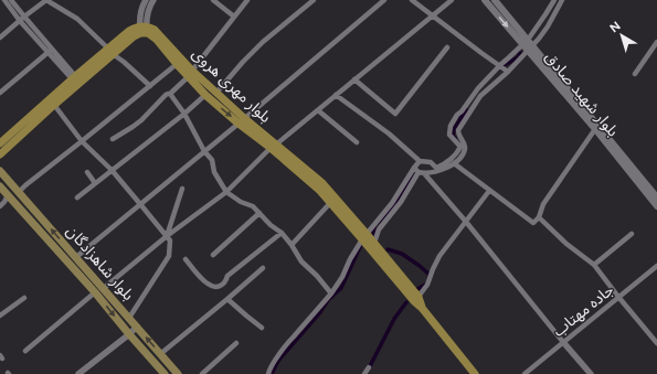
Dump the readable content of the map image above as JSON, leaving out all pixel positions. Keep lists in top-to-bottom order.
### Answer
{
  "streets": {
    "highway": ["بلوار مهری هروی"],
    "main road": ["بلوار شهید صادق", "بلوار شاهزادگان"],
    "street": ["جاده مهتاب"]
  },
  "north": "top left"
}
